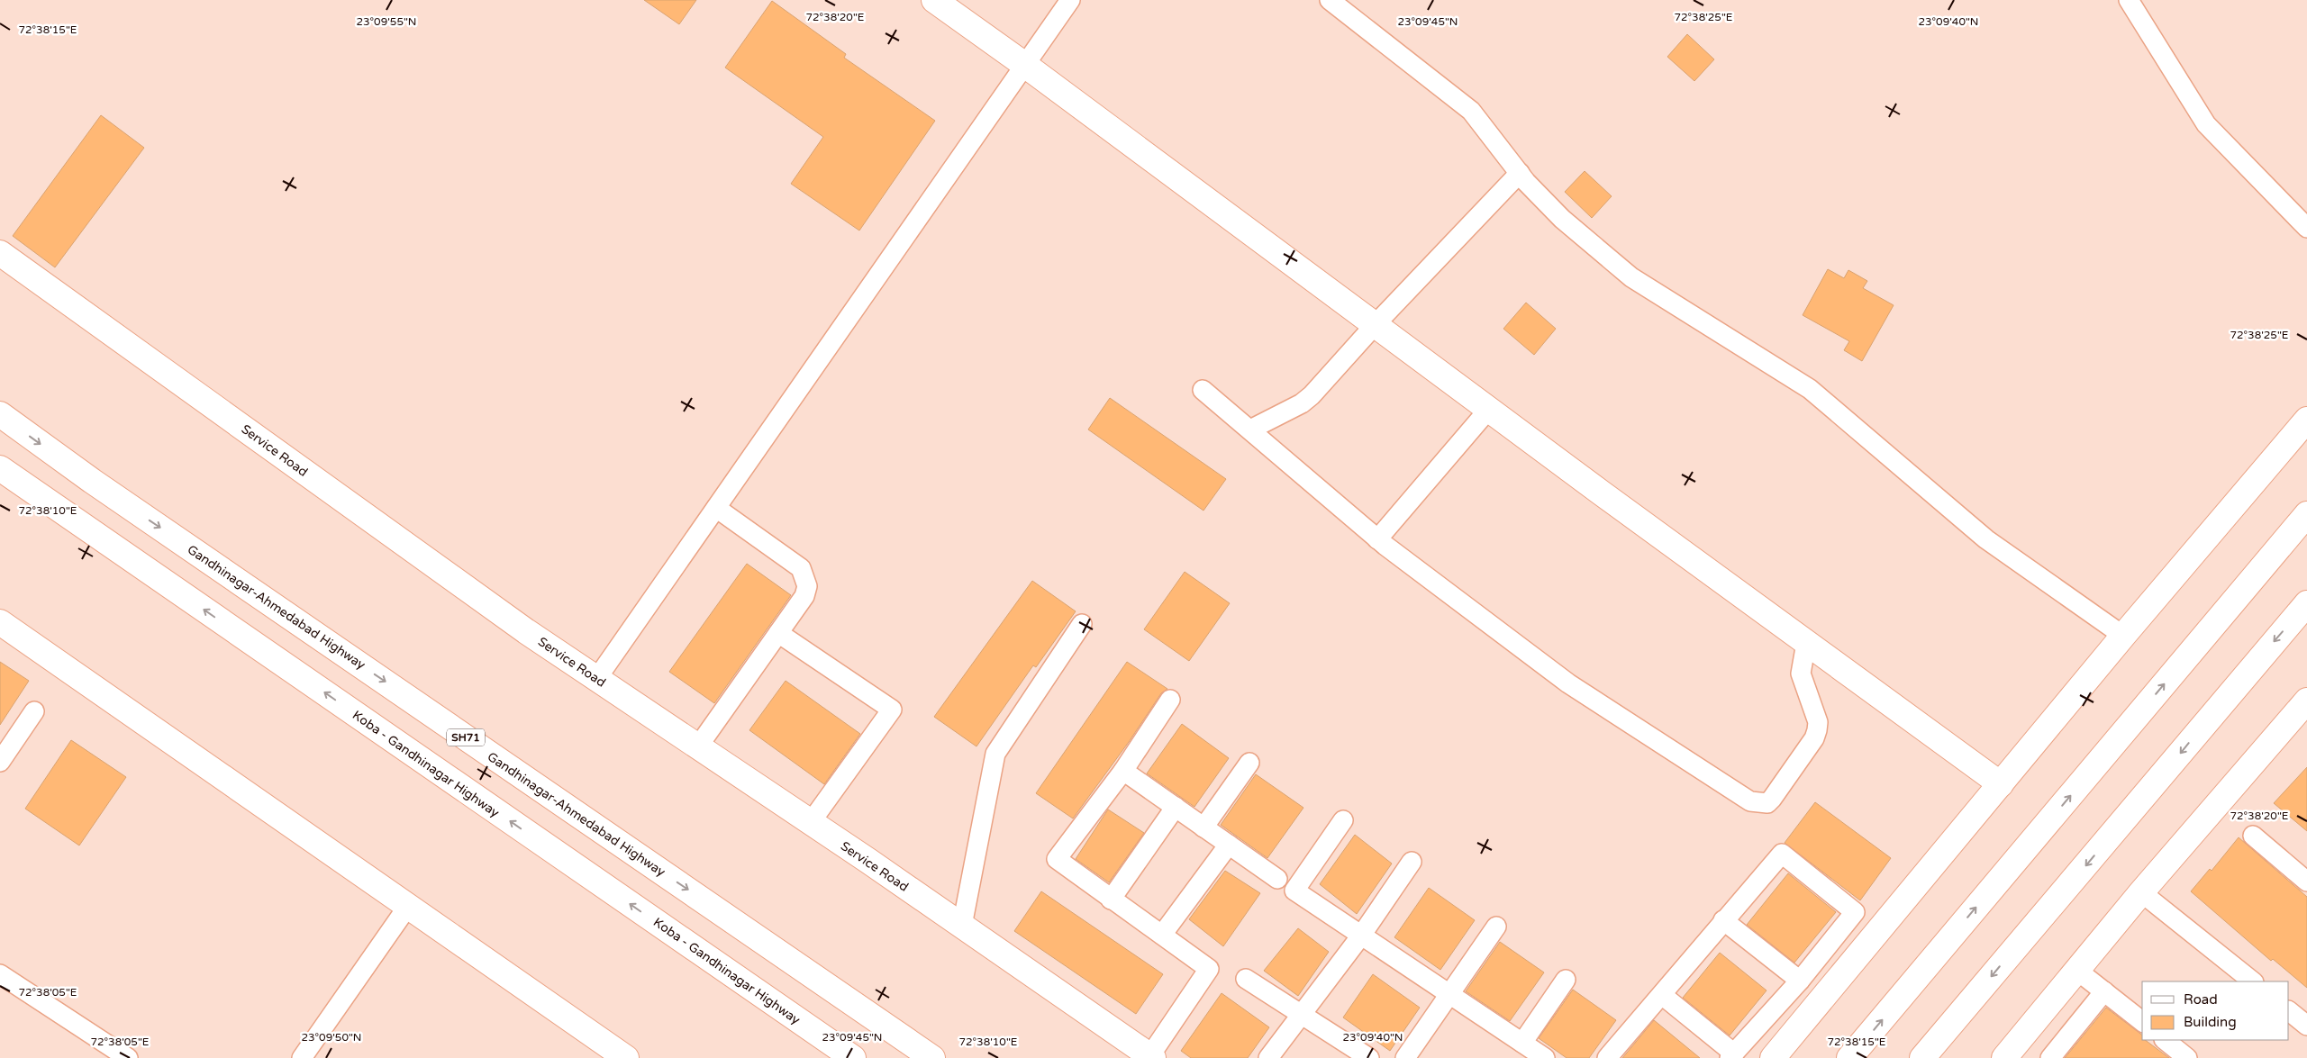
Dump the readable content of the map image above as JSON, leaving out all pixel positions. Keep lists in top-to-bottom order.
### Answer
{
  "streets": {
    "street": [
      "Service Road",
      "Gandhinagar-Ahmedabad Highway",
      "SH71",
      "Koba - Gandhinagar Highway"
    ]
  },
  "legend": ["Road", "Building"],
  "coordinates": [
    "72°38'20\"E",
    "72°38'25\"E",
    "23°09'45\"N",
    "23°09'40\"N",
    "23°09'55\"N",
    "72°38'15\"E",
    "72°38'10\"E",
    "72°38'05\"E",
    "23°09'50\"N"
  ]
}
